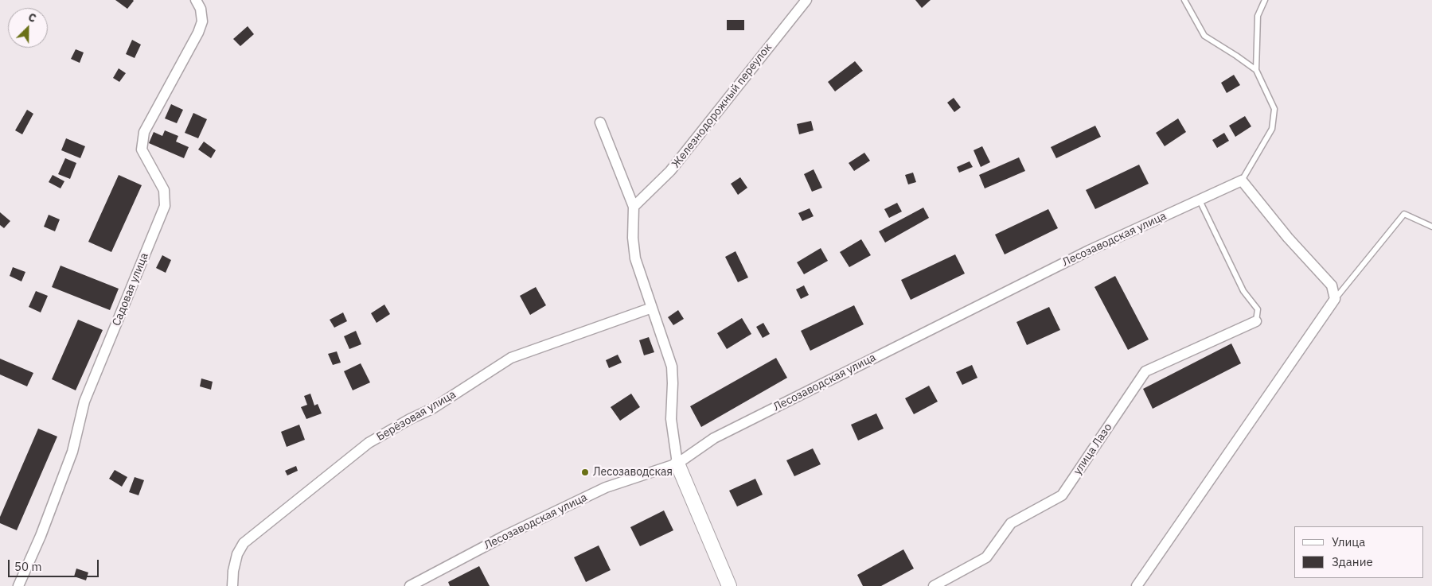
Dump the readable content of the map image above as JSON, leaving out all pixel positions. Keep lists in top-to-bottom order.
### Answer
{
  "streets": {
    "street": [
      "Железнодорожный переулок",
      "Лесозаводская улица",
      "Садовая улица",
      "Берёзовая улица",
      "улица Лазо"
    ]
  },
  "places": ["Лесозаводская"],
  "legend": ["Улица", "Здание"],
  "scale_bar": "50 m",
  "north": "top right"
}
